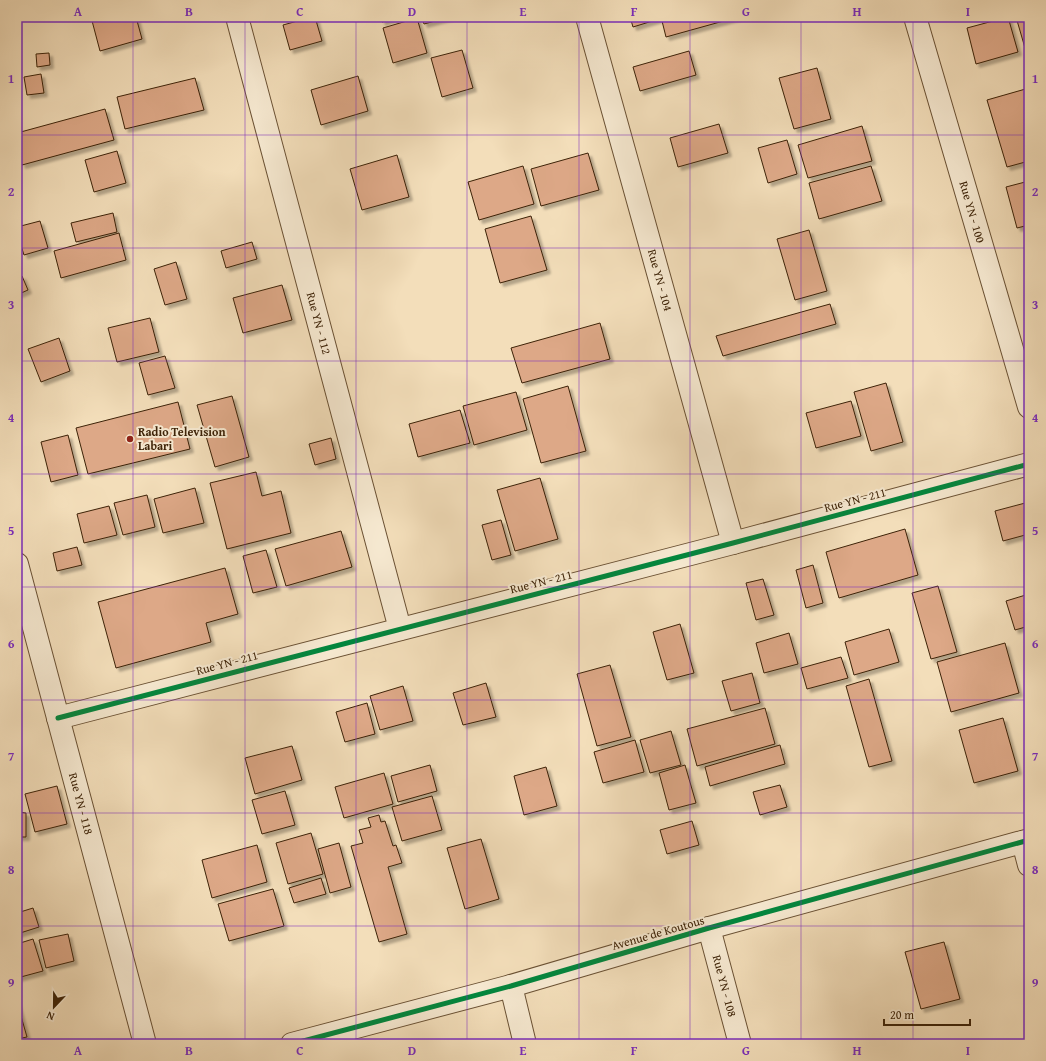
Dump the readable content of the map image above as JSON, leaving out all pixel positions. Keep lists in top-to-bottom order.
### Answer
{
  "streets": {
    "street": [
      "Rue YN - 100",
      "Rue YN - 104",
      "Rue YN - 112",
      "Rue YN - 211",
      "Rue YN - 118",
      "Avenue de Koutous",
      "Rue YN - 108"
    ]
  },
  "crossings": [
    ["Rue YN - 104", "Rue YN - 211"],
    ["Rue YN - 112", "Rue YN - 211"],
    ["Rue YN - 211", "Rue YN - 118"],
    ["Avenue de Koutous", "Rue YN - 108"]
  ],
  "places": ["Radio Television Labari"],
  "scale_bar": "20 m",
  "north": "bottom",
  "grid": {
    "columns": [
      "A",
      "B",
      "C",
      "D",
      "E",
      "F",
      "G",
      "H",
      "I"
    ],
    "rows": [
      "1",
      "2",
      "3",
      "4",
      "5",
      "6",
      "7",
      "8",
      "9"
    ]
  }
}
